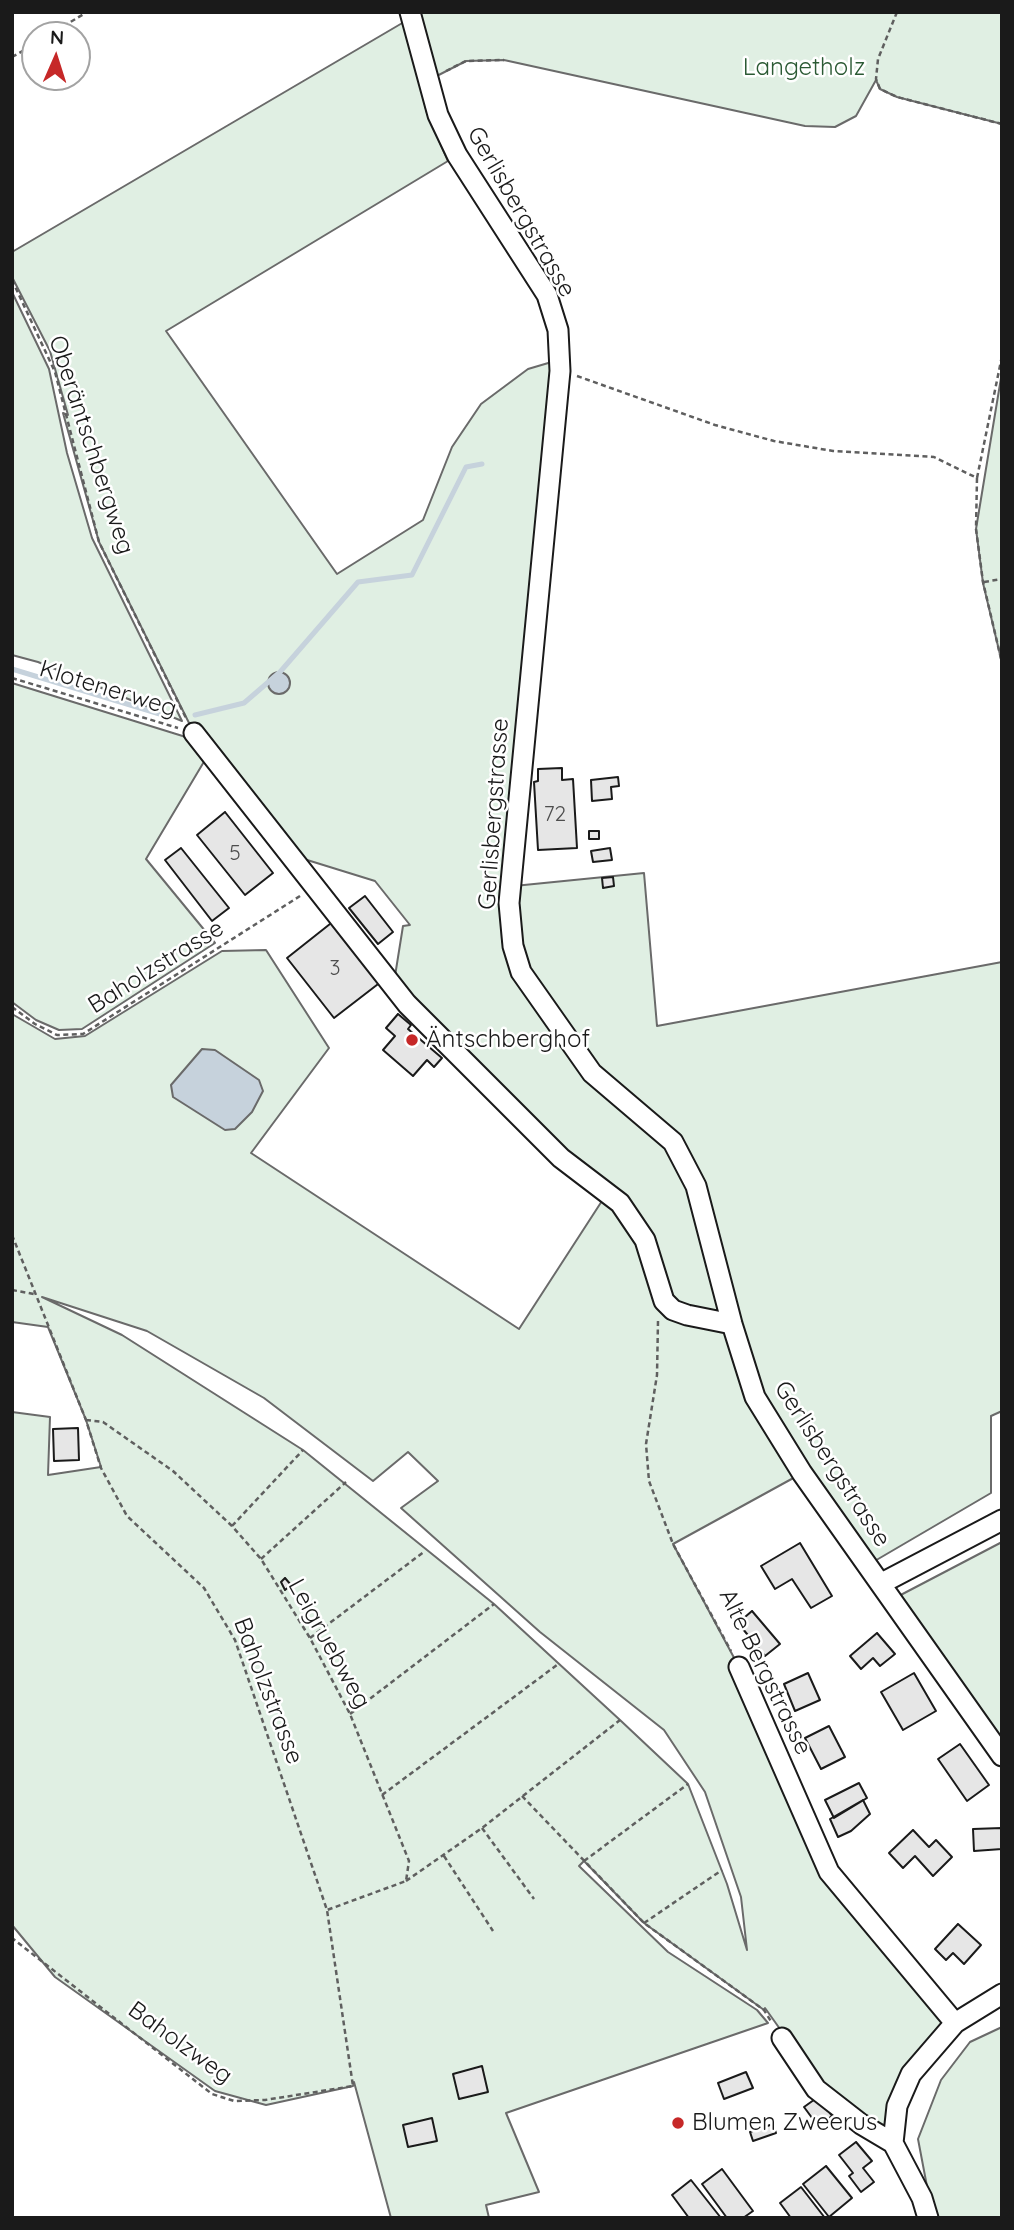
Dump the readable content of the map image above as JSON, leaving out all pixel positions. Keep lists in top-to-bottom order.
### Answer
{
  "streets": {
    "street": ["Gerlisbergstrasse", "Alte Bergstrasse"],
    "path": [
      "Oberäntschbergweg",
      "Klotenerweg",
      "Baholzstrasse",
      "Leigruebweg",
      "Baholzweg"
    ]
  },
  "crossings": [
    ["Oberäntschbergweg", "Klotenerweg"],
    ["Baholzstrasse", "Leigruebweg"],
    ["Baholzstrasse", "Baholzweg"]
  ],
  "parks": ["Langetholz"],
  "places": ["Äntschberghof", "Blumen Zweerus"],
  "house_numbers": ["72", "5", "3"],
  "north": "top"
}
